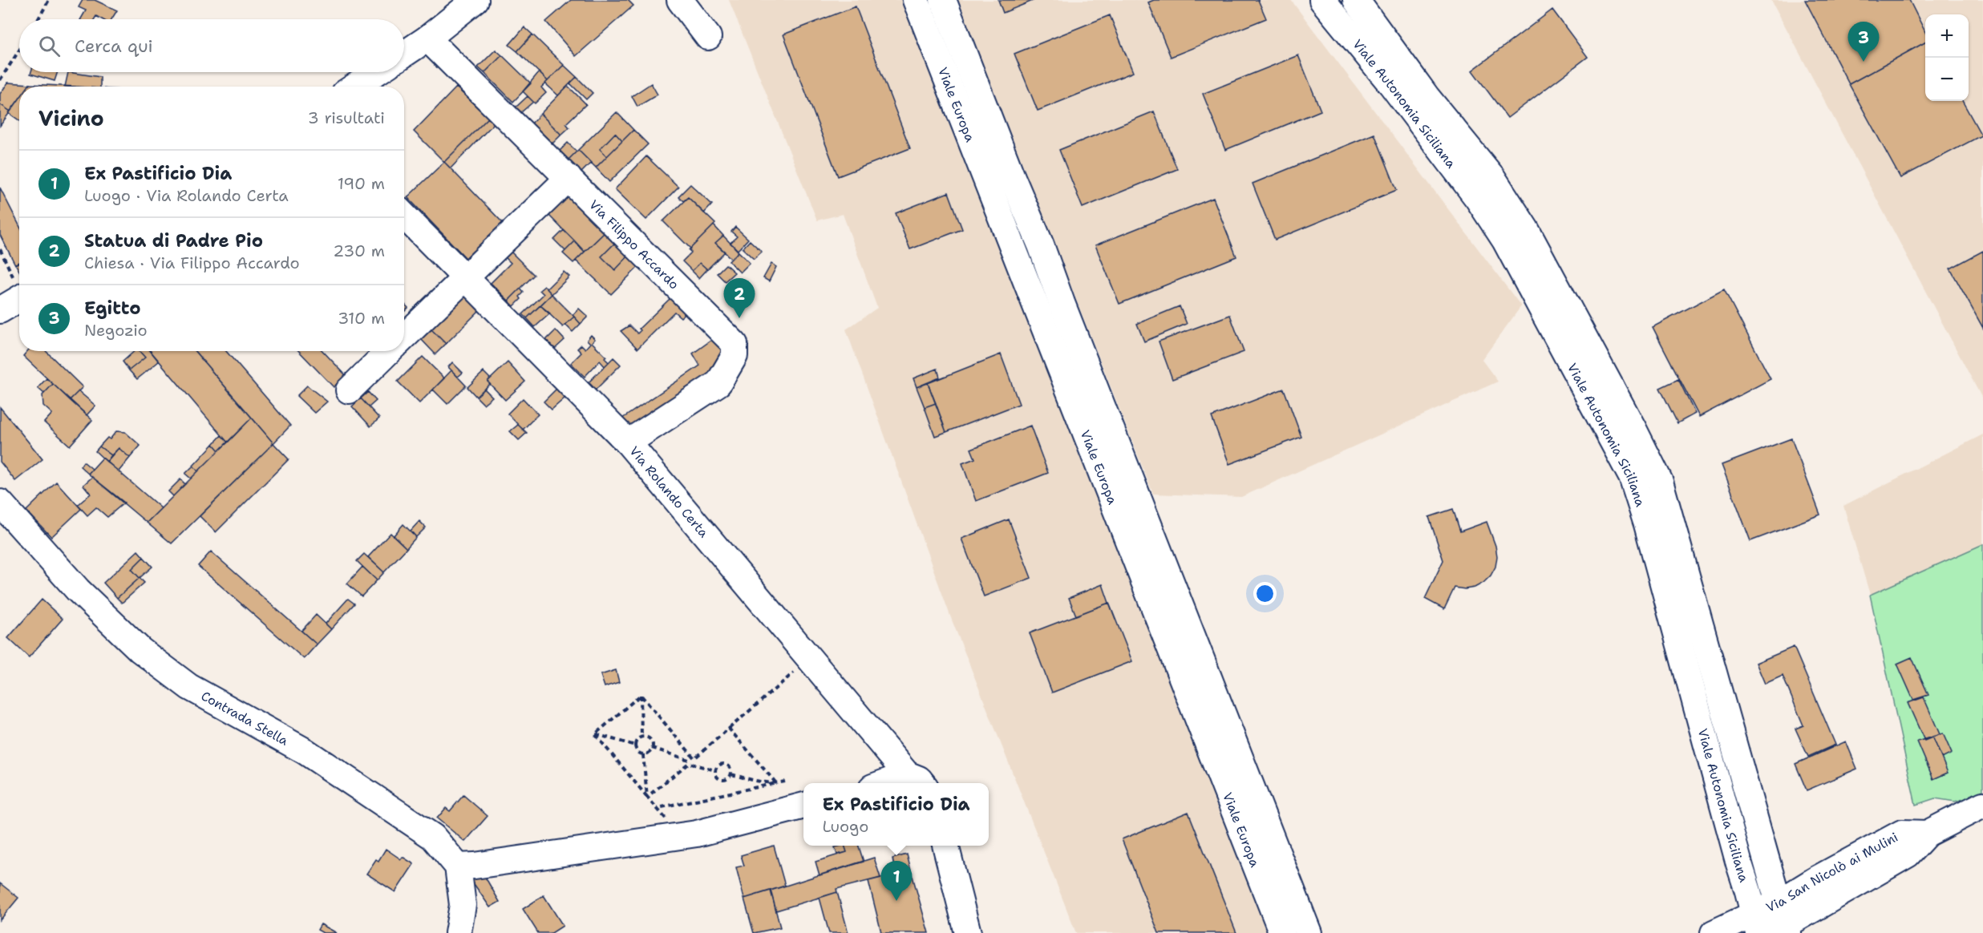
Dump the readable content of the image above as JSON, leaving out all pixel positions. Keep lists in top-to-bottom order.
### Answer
{
  "streets": {
    "street": [
      "Viale Autonomia Siciliana",
      "Viale Europa",
      "Via Filippo Accardo",
      "Via Rolando Certa",
      "Contrada Stella",
      "Via San Nicolò ai Mulini"
    ]
  },
  "crossings": [
    ["Viale Autonomia Siciliana", "Via San Nicolò ai Mulini"],
    ["Via Filippo Accardo", "Via Rolando Certa"]
  ],
  "page": {
    "map_buttons": ["+", "−"],
    "search": "Cerca qui",
    "pins": ["3", "2", "1"],
    "heading": ["Vicino", "3 risultati"],
    "list": [
      {
        "mark": "1",
        "name": "Ex Pastificio Dia",
        "note": "Luogo · Via Rolando Certa",
        "value": "190 m"
      },
      {
        "mark": "2",
        "name": "Statua di Padre Pio",
        "note": "Chiesa · Via Filippo Accardo",
        "value": "230 m"
      },
      {
        "mark": "3",
        "name": "Egitto",
        "note": "Negozio",
        "value": "310 m"
      }
    ],
    "popup": ["Ex Pastificio Dia", "Luogo"]
  }
}
